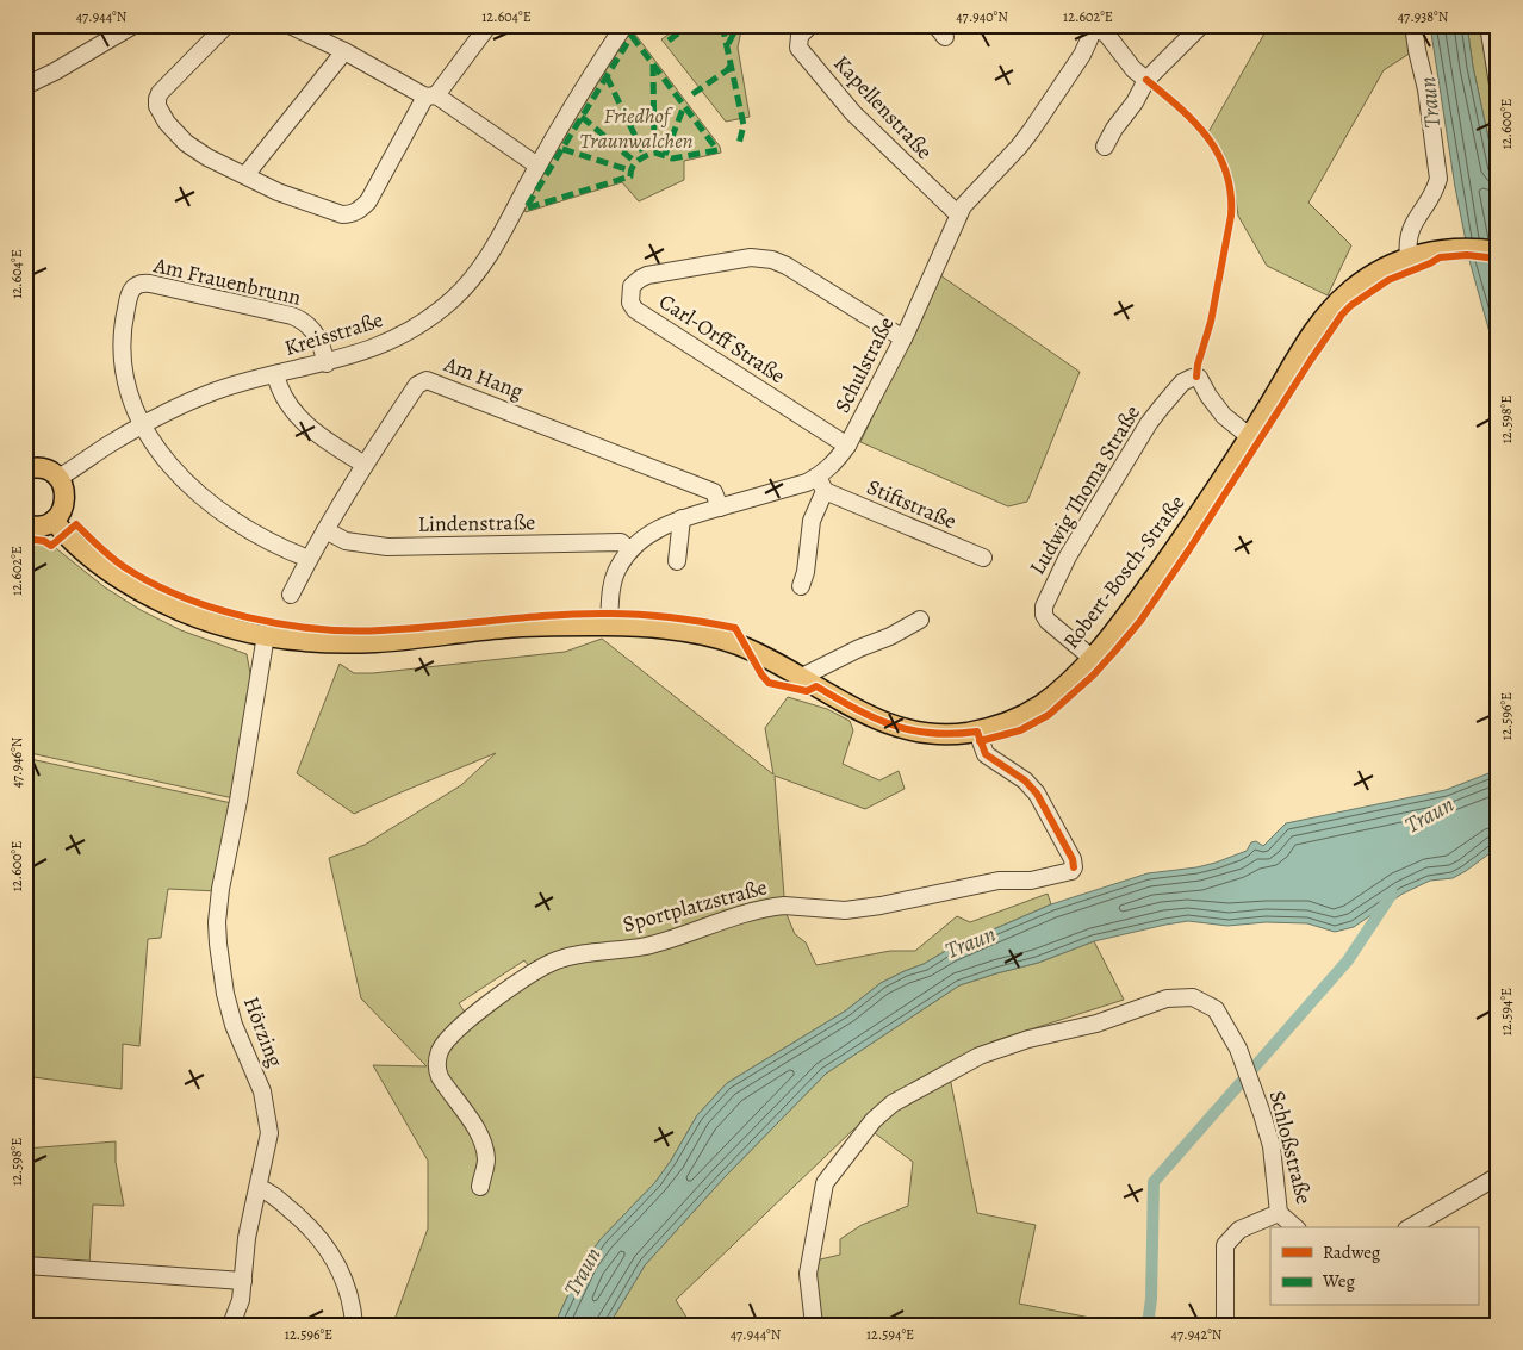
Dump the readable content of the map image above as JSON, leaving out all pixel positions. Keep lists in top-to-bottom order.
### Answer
{
  "streets": {
    "main road": ["Robert-Bosch-Straße"],
    "street": [
      "Kapellenstraße",
      "Am Frauenbrunn",
      "Kreisstraße",
      "Carl-Orff Straße",
      "Schulstraße",
      "Am Hang",
      "Ludwig Thoma Straße",
      "Stiftstraße",
      "Lindenstraße",
      "Sportplatzstraße",
      "Hörzing",
      "Schloßstraße"
    ]
  },
  "crossings": [
    ["Kapellenstraße", "Schulstraße"],
    ["Am Frauenbrunn", "Kreisstraße"],
    ["Am Frauenbrunn", "Am Hang"],
    ["Carl-Orff Straße", "Schulstraße"],
    ["Schulstraße", "Am Hang"],
    ["Schulstraße", "Stiftstraße"],
    ["Schulstraße", "Lindenstraße"],
    ["Schulstraße", "Robert-Bosch-Straße"],
    ["Am Hang", "Lindenstraße"],
    ["Ludwig Thoma Straße", "Robert-Bosch-Straße"],
    ["Robert-Bosch-Straße", "Sportplatzstraße"],
    ["Robert-Bosch-Straße", "Hörzing"]
  ],
  "water": ["Traun"],
  "parks": ["Friedhof Traunwalchen"],
  "legend": ["Radweg", "Weg"],
  "coordinates": [
    "47.944°N",
    "12.604°E",
    "47.940°N",
    "12.602°E",
    "47.938°N",
    "12.600°E",
    "12.598°E",
    "12.596°E",
    "47.946°N",
    "12.594°E",
    "47.942°N"
  ]
}
